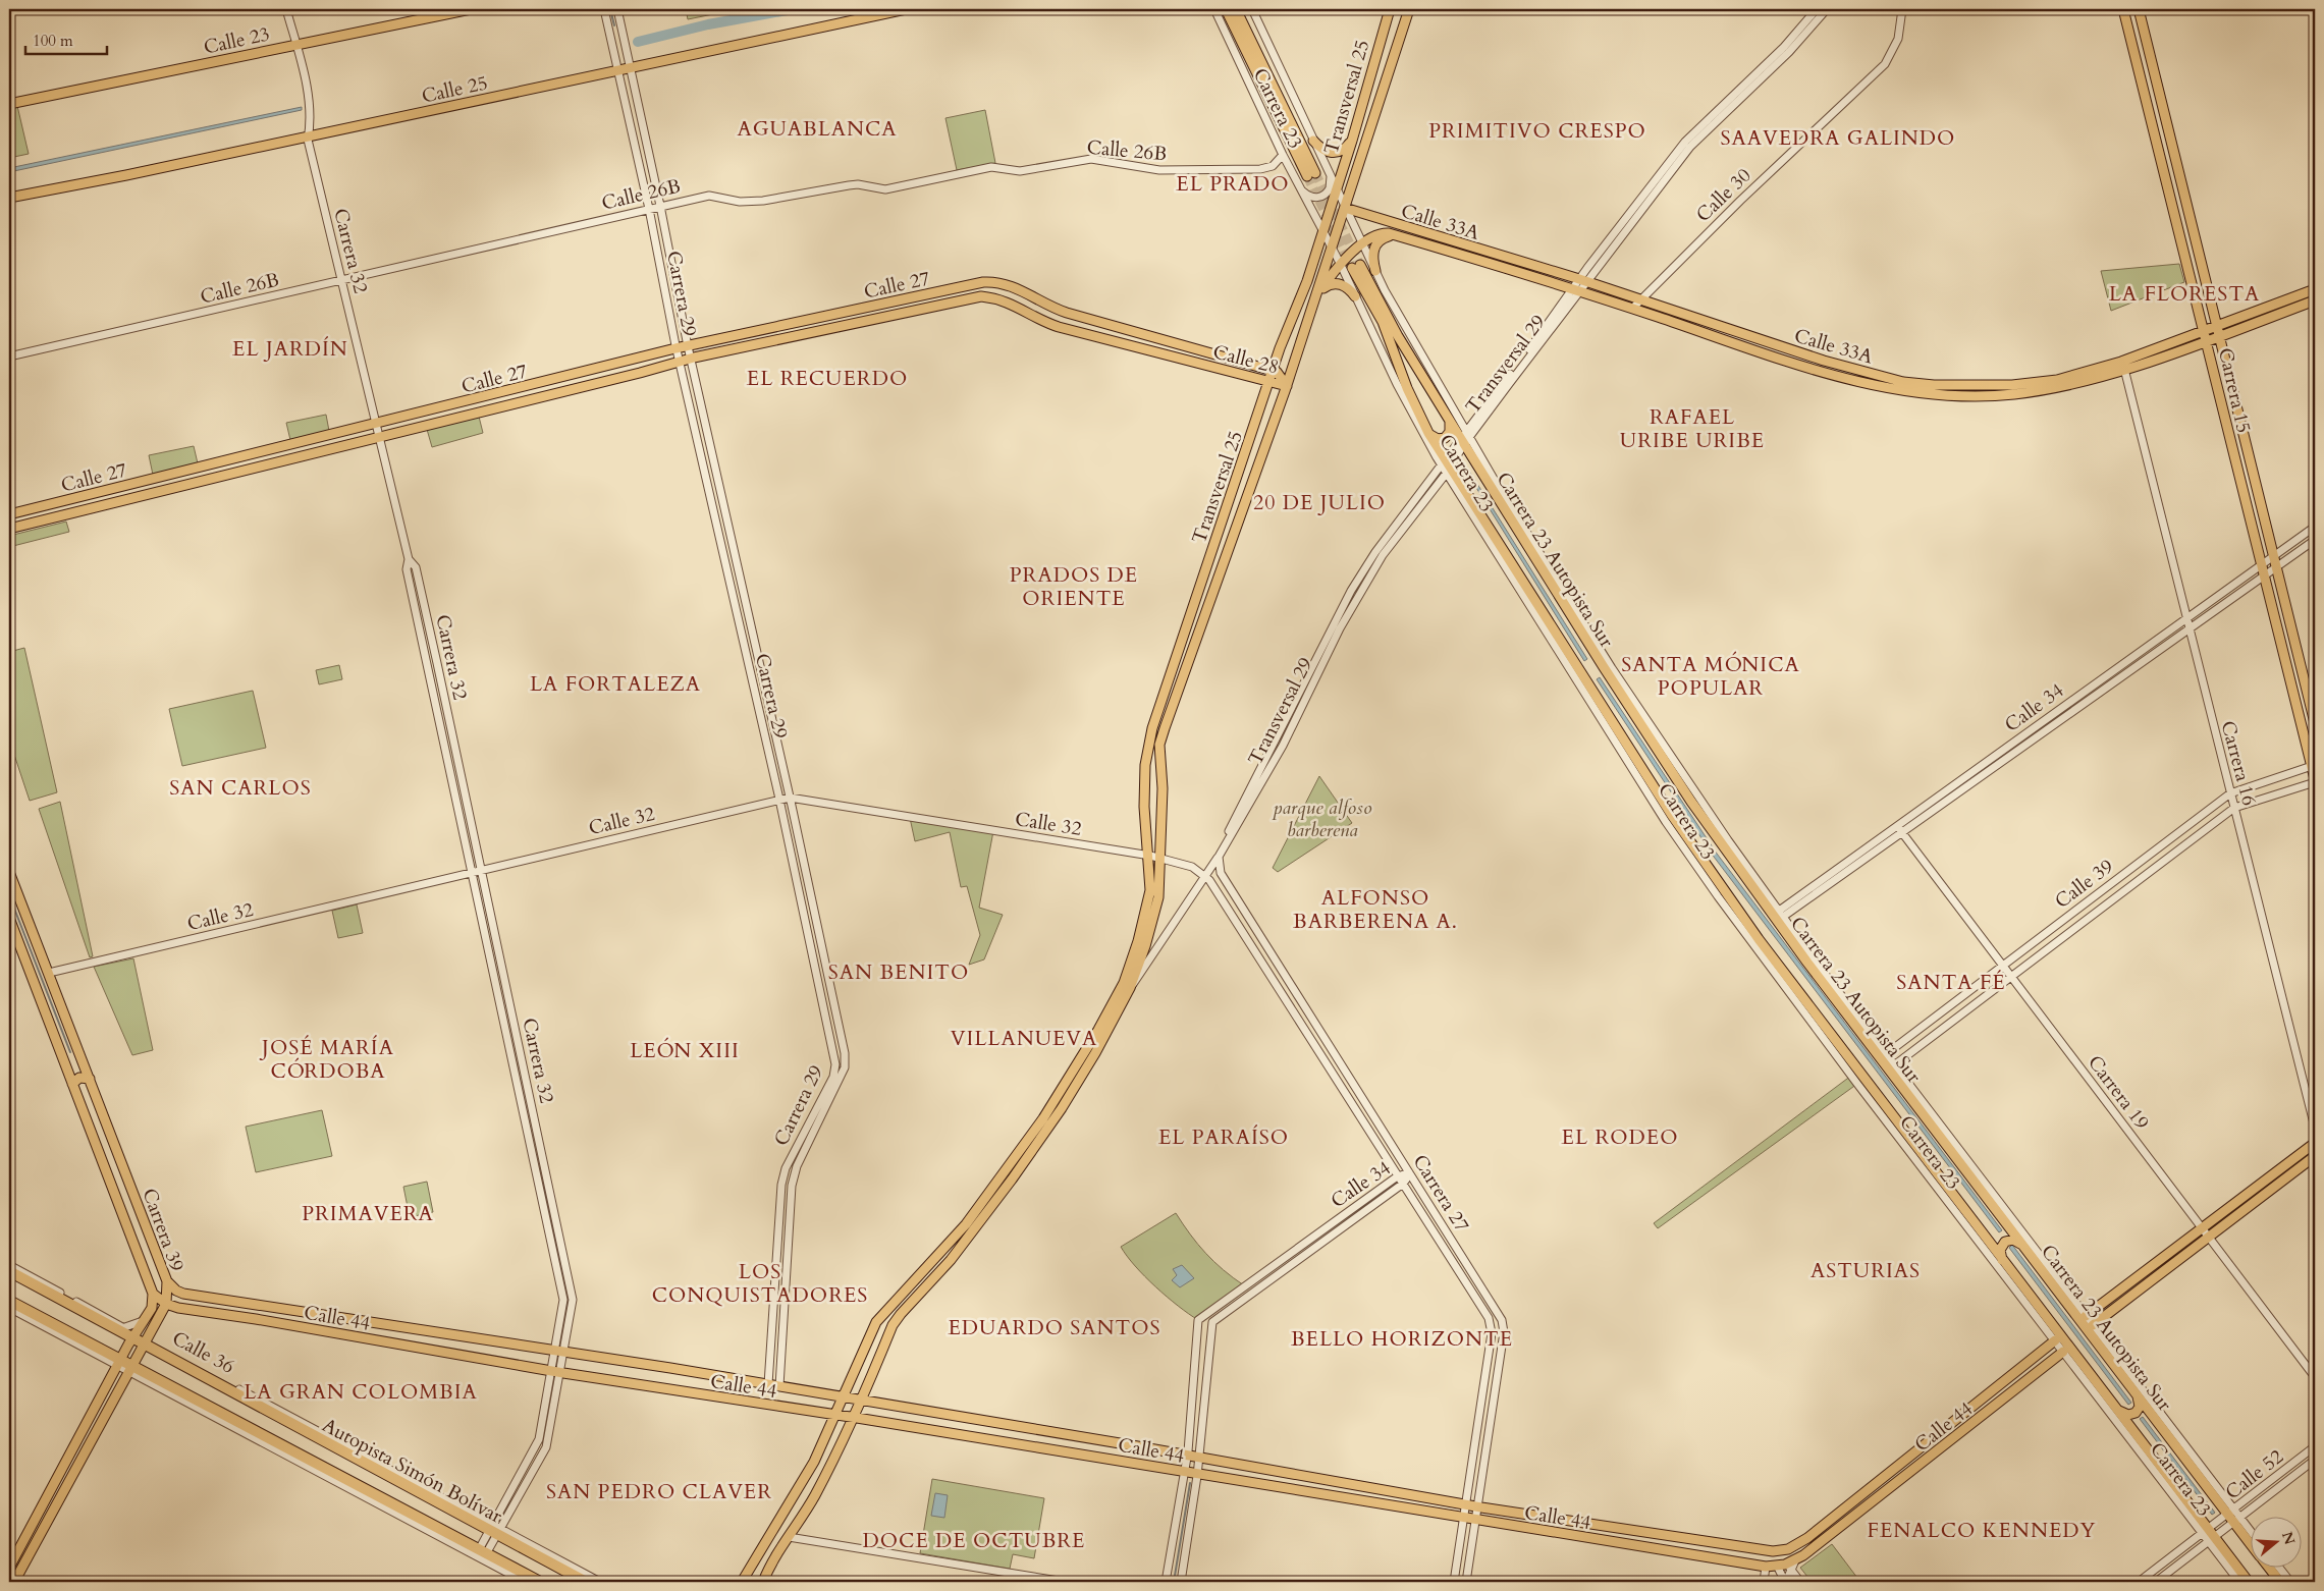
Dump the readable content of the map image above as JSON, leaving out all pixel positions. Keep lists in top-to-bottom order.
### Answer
{
  "streets": {
    "highway": ["Autopista Simón Bolívar"],
    "main road": [
      "Calle 23",
      "Calle 25",
      "Transversal 25",
      "Carrera 23",
      "Calle 33A",
      "Calle 27",
      "Calle 28",
      "Carrera 15",
      "Carrera 23 Autopista Sur",
      "Carrera 39",
      "Calle 44"
    ],
    "street": [
      "Calle 26B",
      "Calle 30",
      "Carrera 32",
      "Carrera 29",
      "Transversal 29",
      "Calle 34",
      "Carrera 16",
      "Calle 32",
      "Calle 39",
      "Carrera 19",
      "Carrera 27",
      "Calle 36",
      "Calle 52"
    ]
  },
  "crossings": [
    ["Calle 23", "Carrera 32"],
    ["Calle 25", "Carrera 32"],
    ["Calle 25", "Carrera 29"],
    ["Transversal 25", "Carrera 23"],
    ["Transversal 25", "Calle 33A"],
    ["Transversal 25", "Calle 28"],
    ["Transversal 25", "Transversal 29"],
    ["Transversal 25", "Calle 32"],
    ["Carrera 23", "Calle 26B"],
    ["Carrera 23", "Calle 33A"],
    ["Carrera 23", "Transversal 29"],
    ["Carrera 23", "Carrera 23 Autopista Sur"],
    ["Carrera 23", "Calle 34"],
    ["Carrera 23", "Calle 39"],
    ["Carrera 23", "Calle 44"],
    ["Carrera 23", "Calle 52"],
    ["Calle 26B", "Carrera 32"],
    ["Calle 26B", "Carrera 29"],
    ["Calle 30", "Calle 33A"],
    ["Calle 33A", "Transversal 29"],
    ["Calle 33A", "Carrera 15"],
    ["Calle 33A", "Carrera 16"],
    ["Carrera 32", "Calle 27"],
    ["Carrera 32", "Calle 32"],
    ["Carrera 32", "Calle 44"],
    ["Carrera 32", "Calle 36"],
    ["Carrera 32", "Autopista Simón Bolívar"],
    ["Calle 27", "Carrera 29"],
    ["Calle 27", "Calle 28"],
    ["Carrera 29", "Calle 32"],
    ["Carrera 29", "Calle 44"],
    ["Transversal 29", "Carrera 23 Autopista Sur"],
    ["Transversal 29", "Calle 32"],
    ["Transversal 29", "Carrera 27"],
    ["Carrera 15", "Calle 34"],
    ["Carrera 15", "Calle 39"],
    ["Carrera 23 Autopista Sur", "Calle 34"],
    ["Carrera 23 Autopista Sur", "Calle 52"],
    ["Calle 34", "Carrera 16"],
    ["Calle 34", "Carrera 19"],
    ["Calle 34", "Carrera 27"],
    ["Calle 34", "Calle 44"],
    ["Carrera 16", "Calle 39"],
    ["Calle 32", "Carrera 27"],
    ["Calle 32", "Carrera 39"],
    ["Calle 39", "Carrera 19"],
    ["Carrera 27", "Calle 44"],
    ["Carrera 39", "Calle 44"],
    ["Carrera 39", "Calle 36"],
    ["Carrera 39", "Autopista Simón Bolívar"],
    ["Calle 36", "Autopista Simón Bolívar"]
  ],
  "districts": [
    "AGUABLANCA",
    "PRIMITIVO CRESPO",
    "SAAVEDRA GALINDO",
    "EL PRADO",
    "LA FLORESTA",
    "EL JARDÍN",
    "EL RECUERDO",
    "RAFAEL URIBE URIBE",
    "20 DE JULIO",
    "PRADOS DE ORIENTE",
    "SANTA MÓNICA POPULAR",
    "LA FORTALEZA",
    "SAN CARLOS",
    "ALFONSO BARBERENA A.",
    "SAN BENITO",
    "SANTA FÉ",
    "VILLANUEVA",
    "JOSÉ MARÍA CÓRDOBA",
    "LEÓN XIII",
    "EL PARAÍSO",
    "EL RODEO",
    "PRIMAVERA",
    "ASTURIAS",
    "LOS CONQUISTADORES",
    "EDUARDO SANTOS",
    "BELLO HORIZONTE",
    "LA GRAN COLOMBIA",
    "SAN PEDRO CLAVER",
    "FENALCO KENNEDY",
    "DOCE DE OCTUBRE"
  ],
  "parks": ["parque alfoso barberena"],
  "scale_bar": "100 m",
  "north": "right"
}
